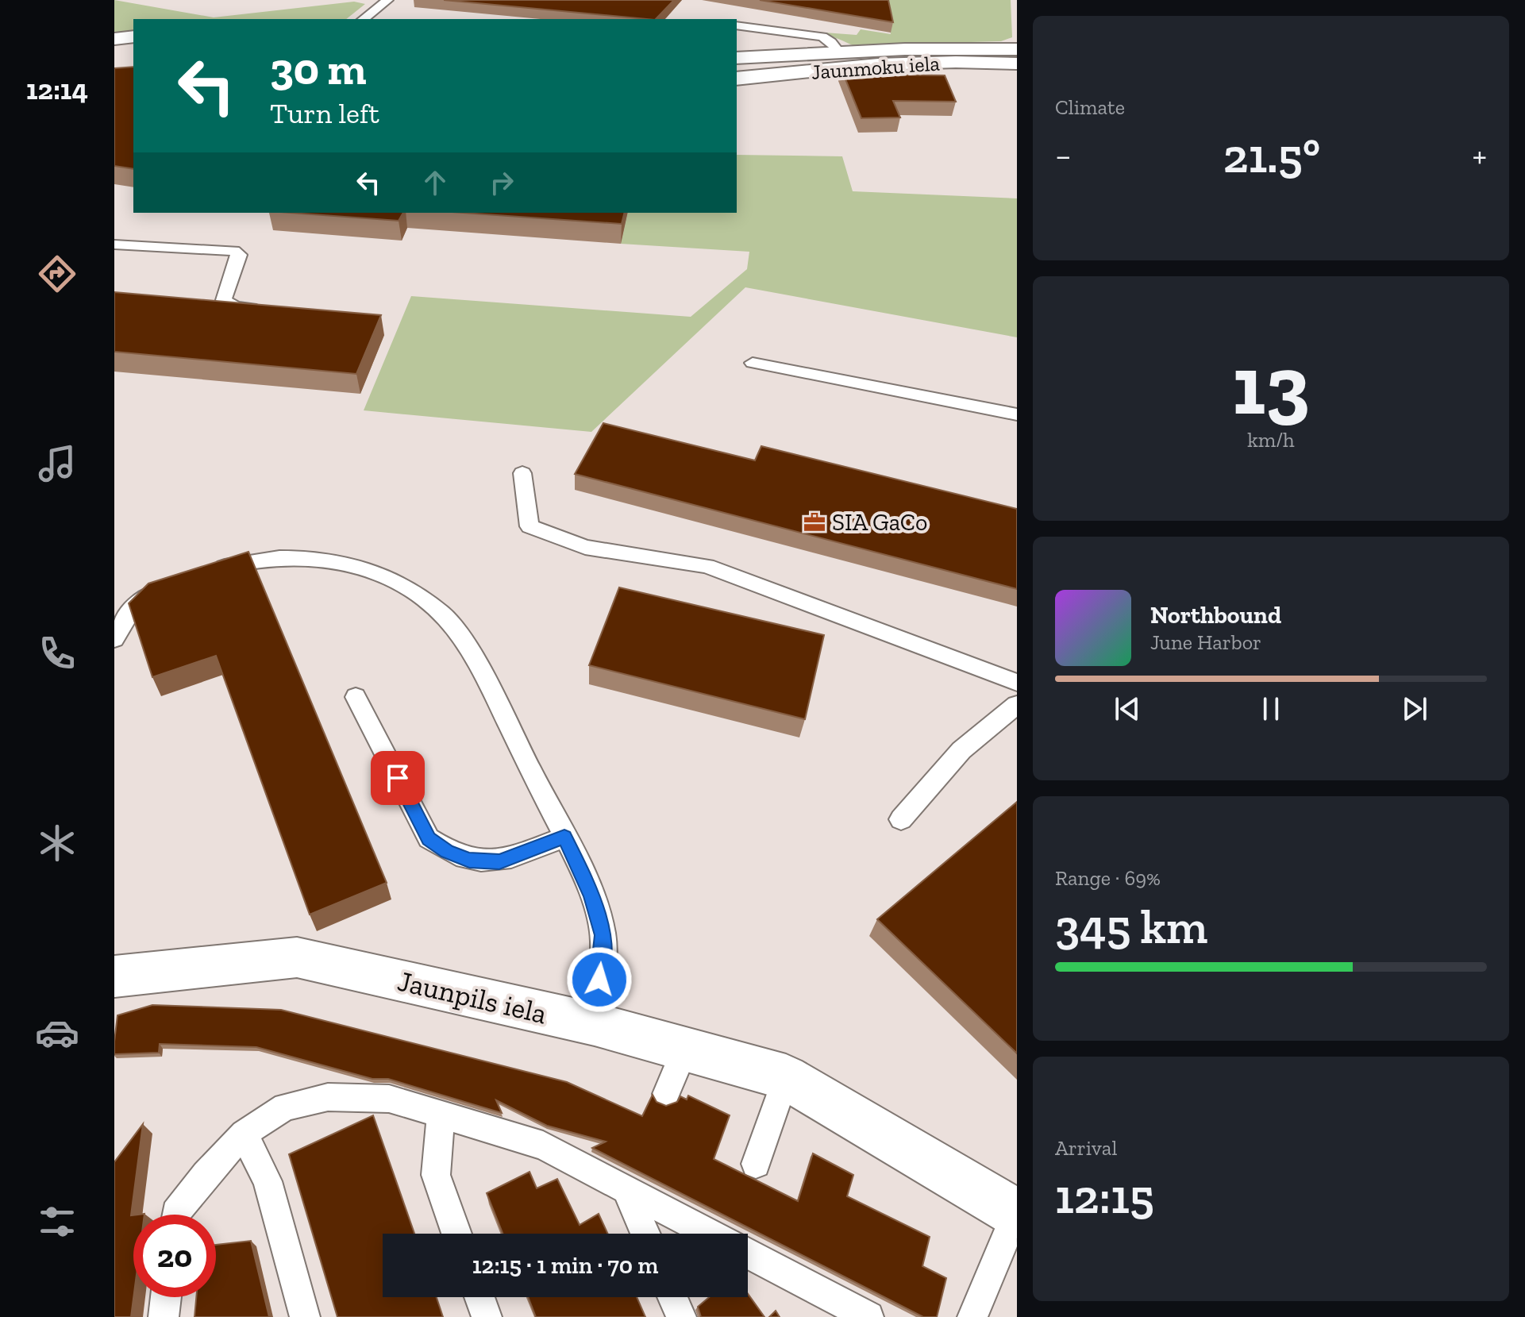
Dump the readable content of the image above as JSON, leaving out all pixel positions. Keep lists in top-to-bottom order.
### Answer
{
  "streets": {
    "street": ["Jaunmoku iela", "Jaunpils iela"]
  },
  "places": {
    "office": ["SIA GaCo"]
  },
  "page": {
    "tabs": "12:14",
    "tile": [
      "Climate",
      ["13", "km/h"],
      ["Range · 69%", "345 km"],
      ["Arrival", "12:15"]
    ],
    "turn": ["30 m", "Turn left"],
    "heat": ["−", "21.5°", "+"],
    "song": ["Northbound", "June Harbor"],
    "limit": "20",
    "trip": "12:15 · 1 min · 70 m"
  }
}
